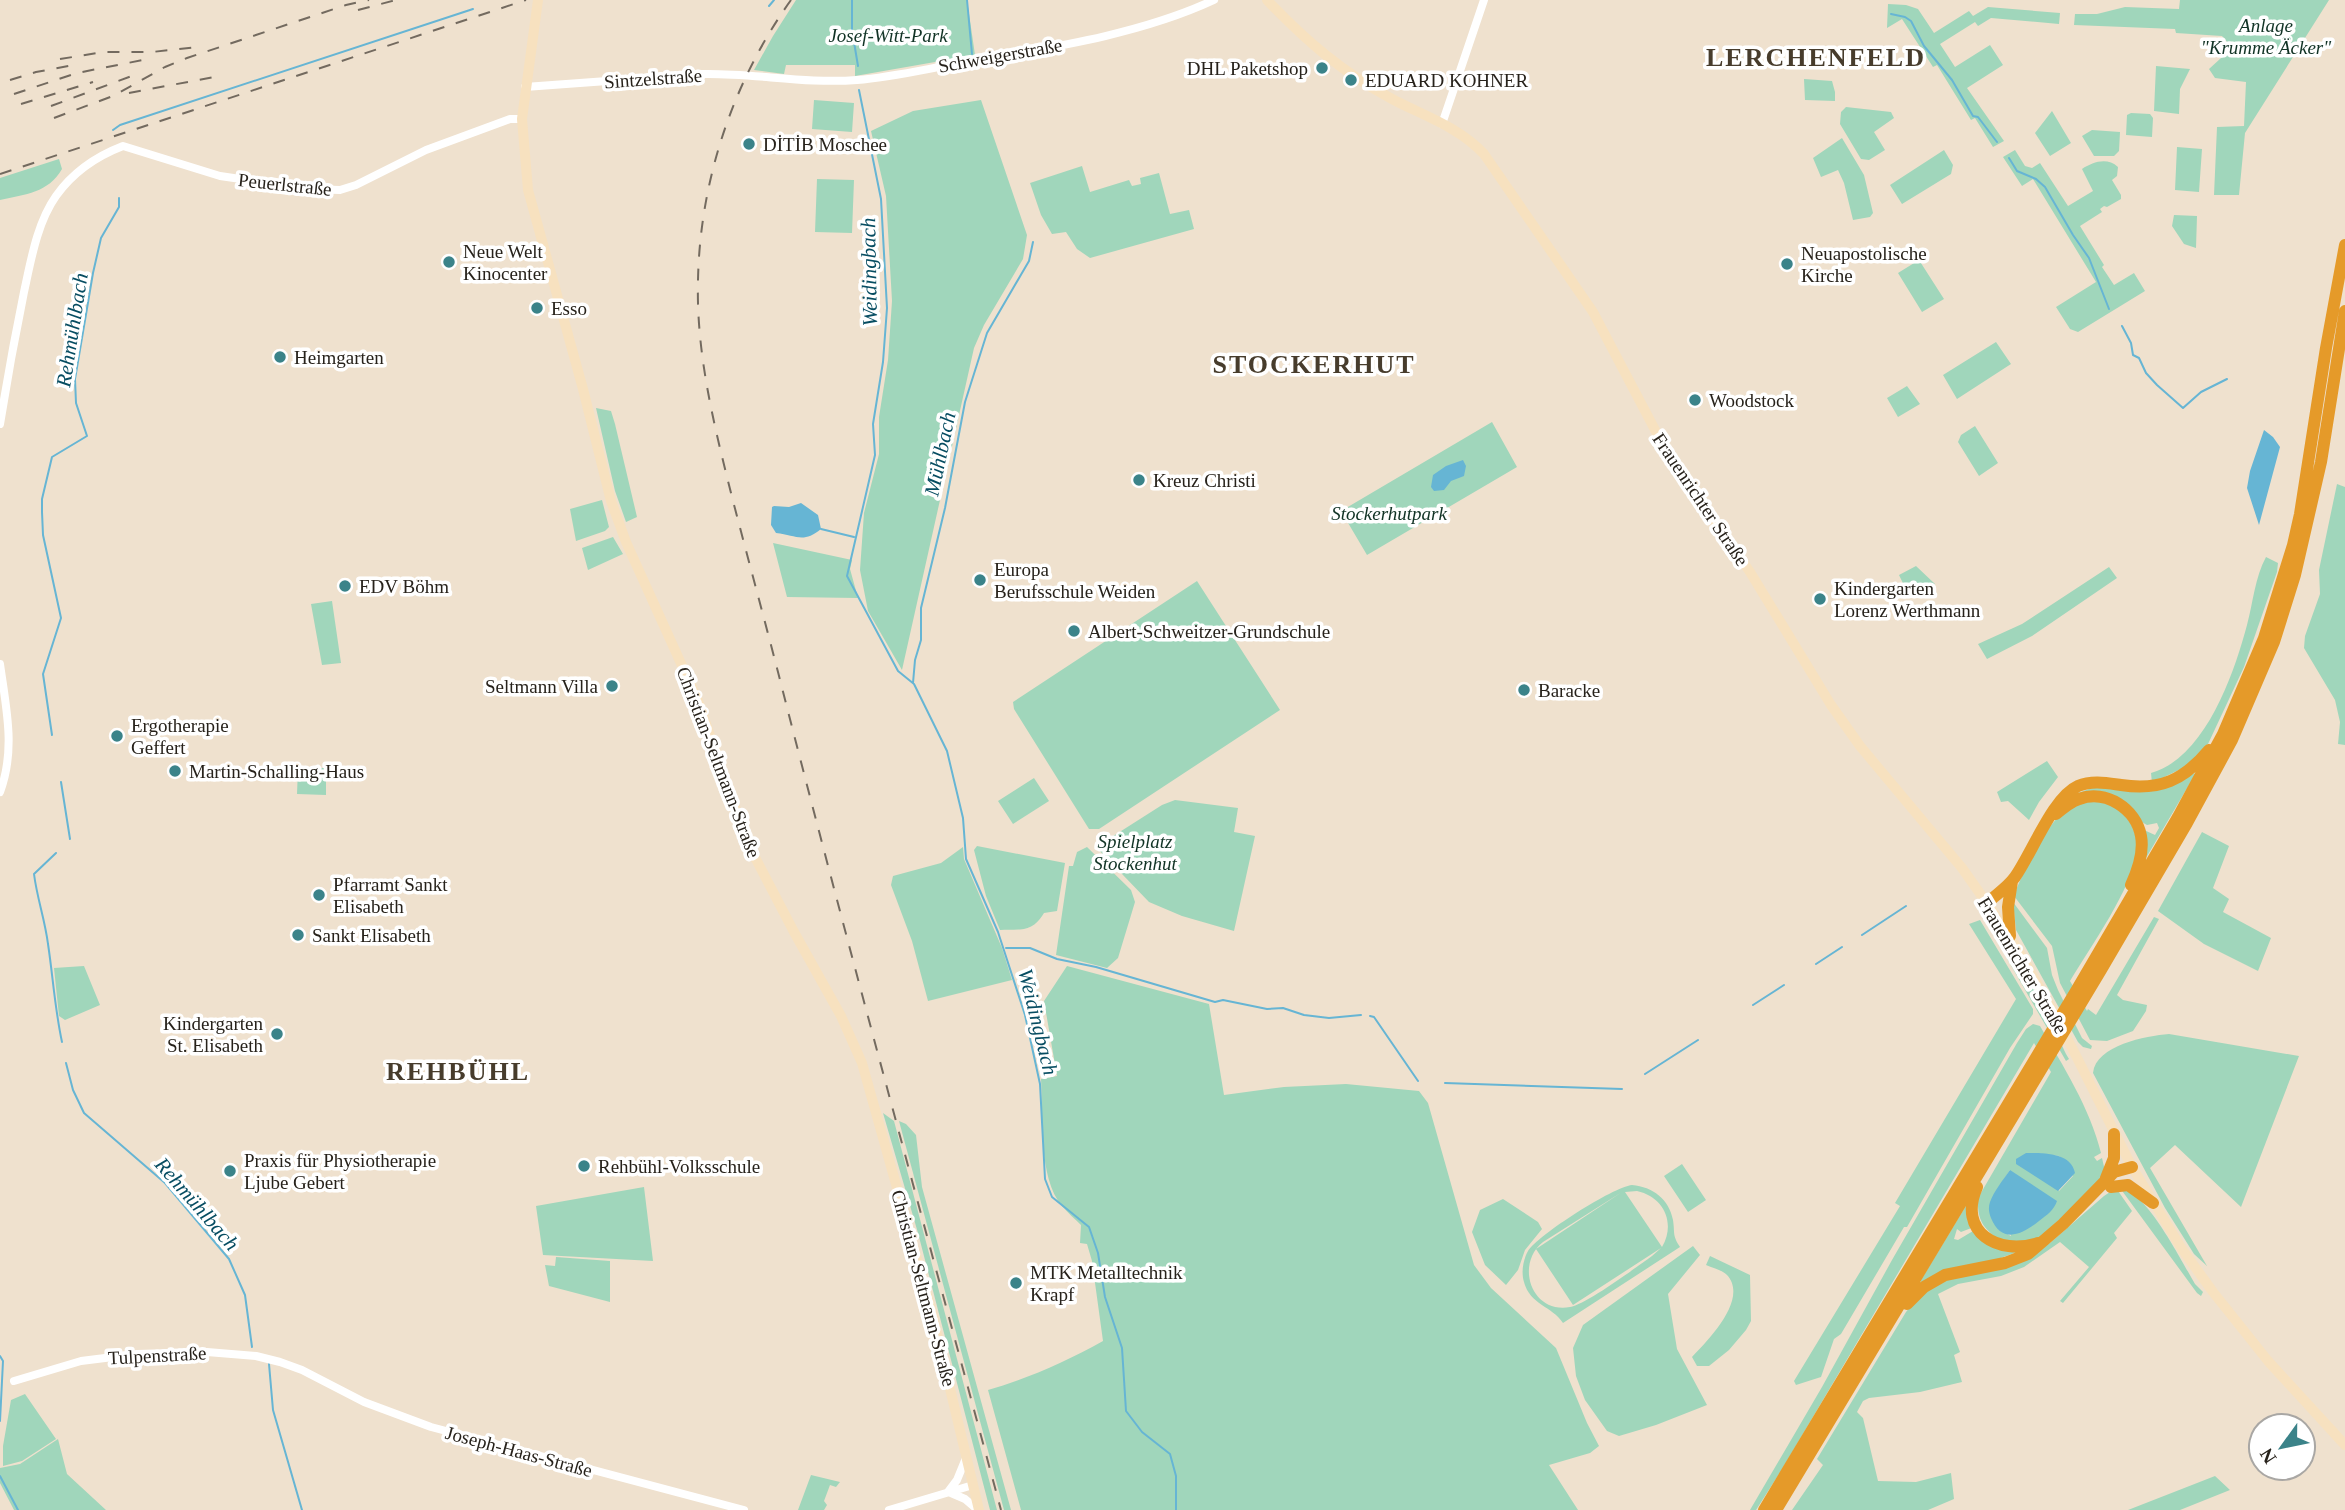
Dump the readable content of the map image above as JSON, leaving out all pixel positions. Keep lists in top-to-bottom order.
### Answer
{
  "streets": {
    "main road": ["Frauenrichter Straße", "Christian-Seltmann-Straße"],
    "street": [
      "Schweigerstraße",
      "Sintzelstraße",
      "Peuerlstraße",
      "Tulpenstraße",
      "Joseph-Haas-Straße"
    ]
  },
  "crossings": [
    ["Schweigerstraße", "Sintzelstraße"],
    ["Sintzelstraße", "Christian-Seltmann-Straße"],
    ["Peuerlstraße", "Christian-Seltmann-Straße"],
    ["Tulpenstraße", "Joseph-Haas-Straße"]
  ],
  "districts": ["LERCHENFELD", "STOCKERHUT", "REHBÜHL"],
  "water": ["Weidingbach", "Rehmühlbach", "Mühlbach"],
  "parks": [
    "Anlage \"Krumme Äcker\"",
    "Josef-Witt-Park",
    "Stockerhutpark",
    "Spielplatz Stockenhut"
  ],
  "places": [
    "DHL Paketshop",
    "EDUARD KOHNER",
    "DİTİB Moschee",
    "Neue Welt Kinocenter",
    "Neuapostolische Kirche",
    "Esso",
    "Heimgarten",
    "Woodstock",
    "Kreuz Christi",
    "Europa Berufsschule Weiden",
    "EDV Böhm",
    "Kindergarten Lorenz Werthmann",
    "Albert-Schweitzer-Grundschule",
    "Seltmann Villa",
    "Baracke",
    "Ergotherapie Geffert",
    "Martin-Schalling-Haus",
    "Pfarramt Sankt Elisabeth",
    "Sankt Elisabeth",
    "Kindergarten St. Elisabeth",
    "Rehbühl-Volksschule",
    "Praxis für Physiotherapie Ljube Gebert",
    "MTK Metalltechnik Krapf"
  ],
  "north": "bottom left"
}
